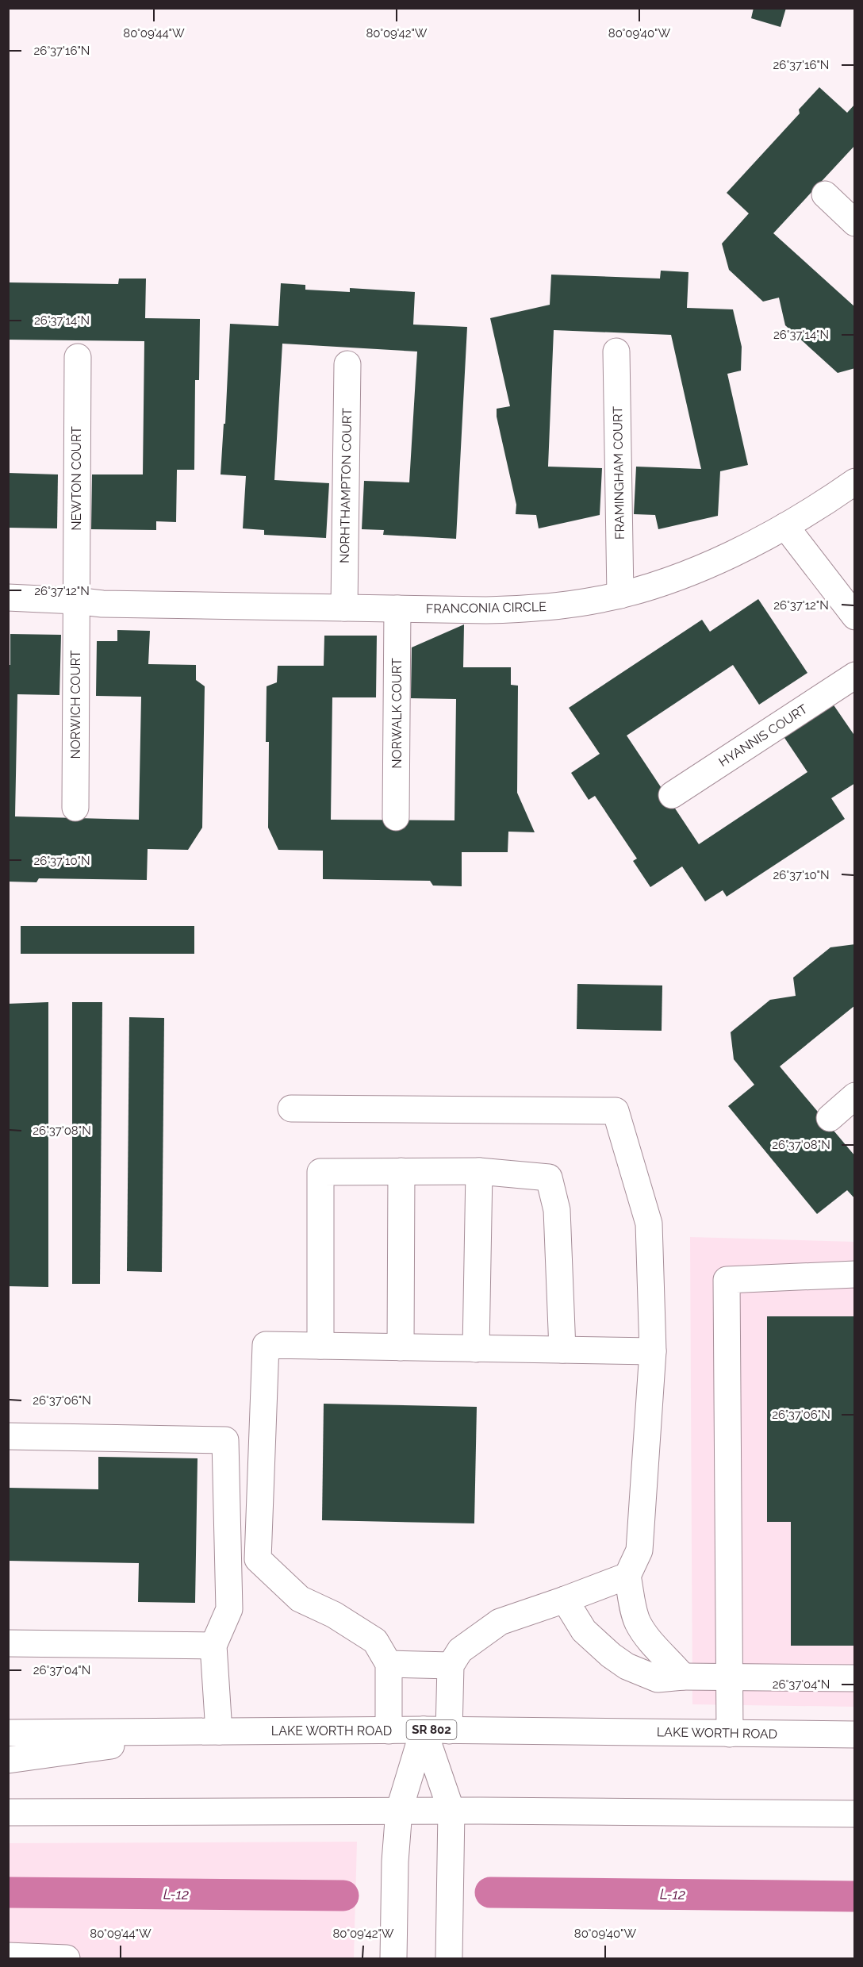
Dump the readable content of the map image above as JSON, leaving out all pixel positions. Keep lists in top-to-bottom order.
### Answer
{
  "streets": {
    "street": [
      "FRAMINGHAM COURT",
      "NEWTON COURT",
      "NORHTHAMPTON COURT",
      "FRANCONIA CIRCLE",
      "NORWICH COURT",
      "NORWALK COURT",
      "HYANNIS COURT",
      "SR 802",
      "LAKE WORTH ROAD"
    ]
  },
  "crossings": [
    ["FRAMINGHAM COURT", "FRANCONIA CIRCLE"],
    ["NEWTON COURT", "FRANCONIA CIRCLE"],
    ["NEWTON COURT", "NORWICH COURT"],
    ["NORHTHAMPTON COURT", "FRANCONIA CIRCLE"],
    ["FRANCONIA CIRCLE", "NORWICH COURT"],
    ["FRANCONIA CIRCLE", "NORWALK COURT"]
  ],
  "water": ["L-12"],
  "coordinates": [
    "80°09'44\"W",
    "80°09'42\"W",
    "80°09'40\"W",
    "26°37'16\"N",
    "26°37'14\"N",
    "26°37'12\"N",
    "26°37'10\"N",
    "26°37'08\"N",
    "26°37'06\"N",
    "26°37'04\"N"
  ]
}
